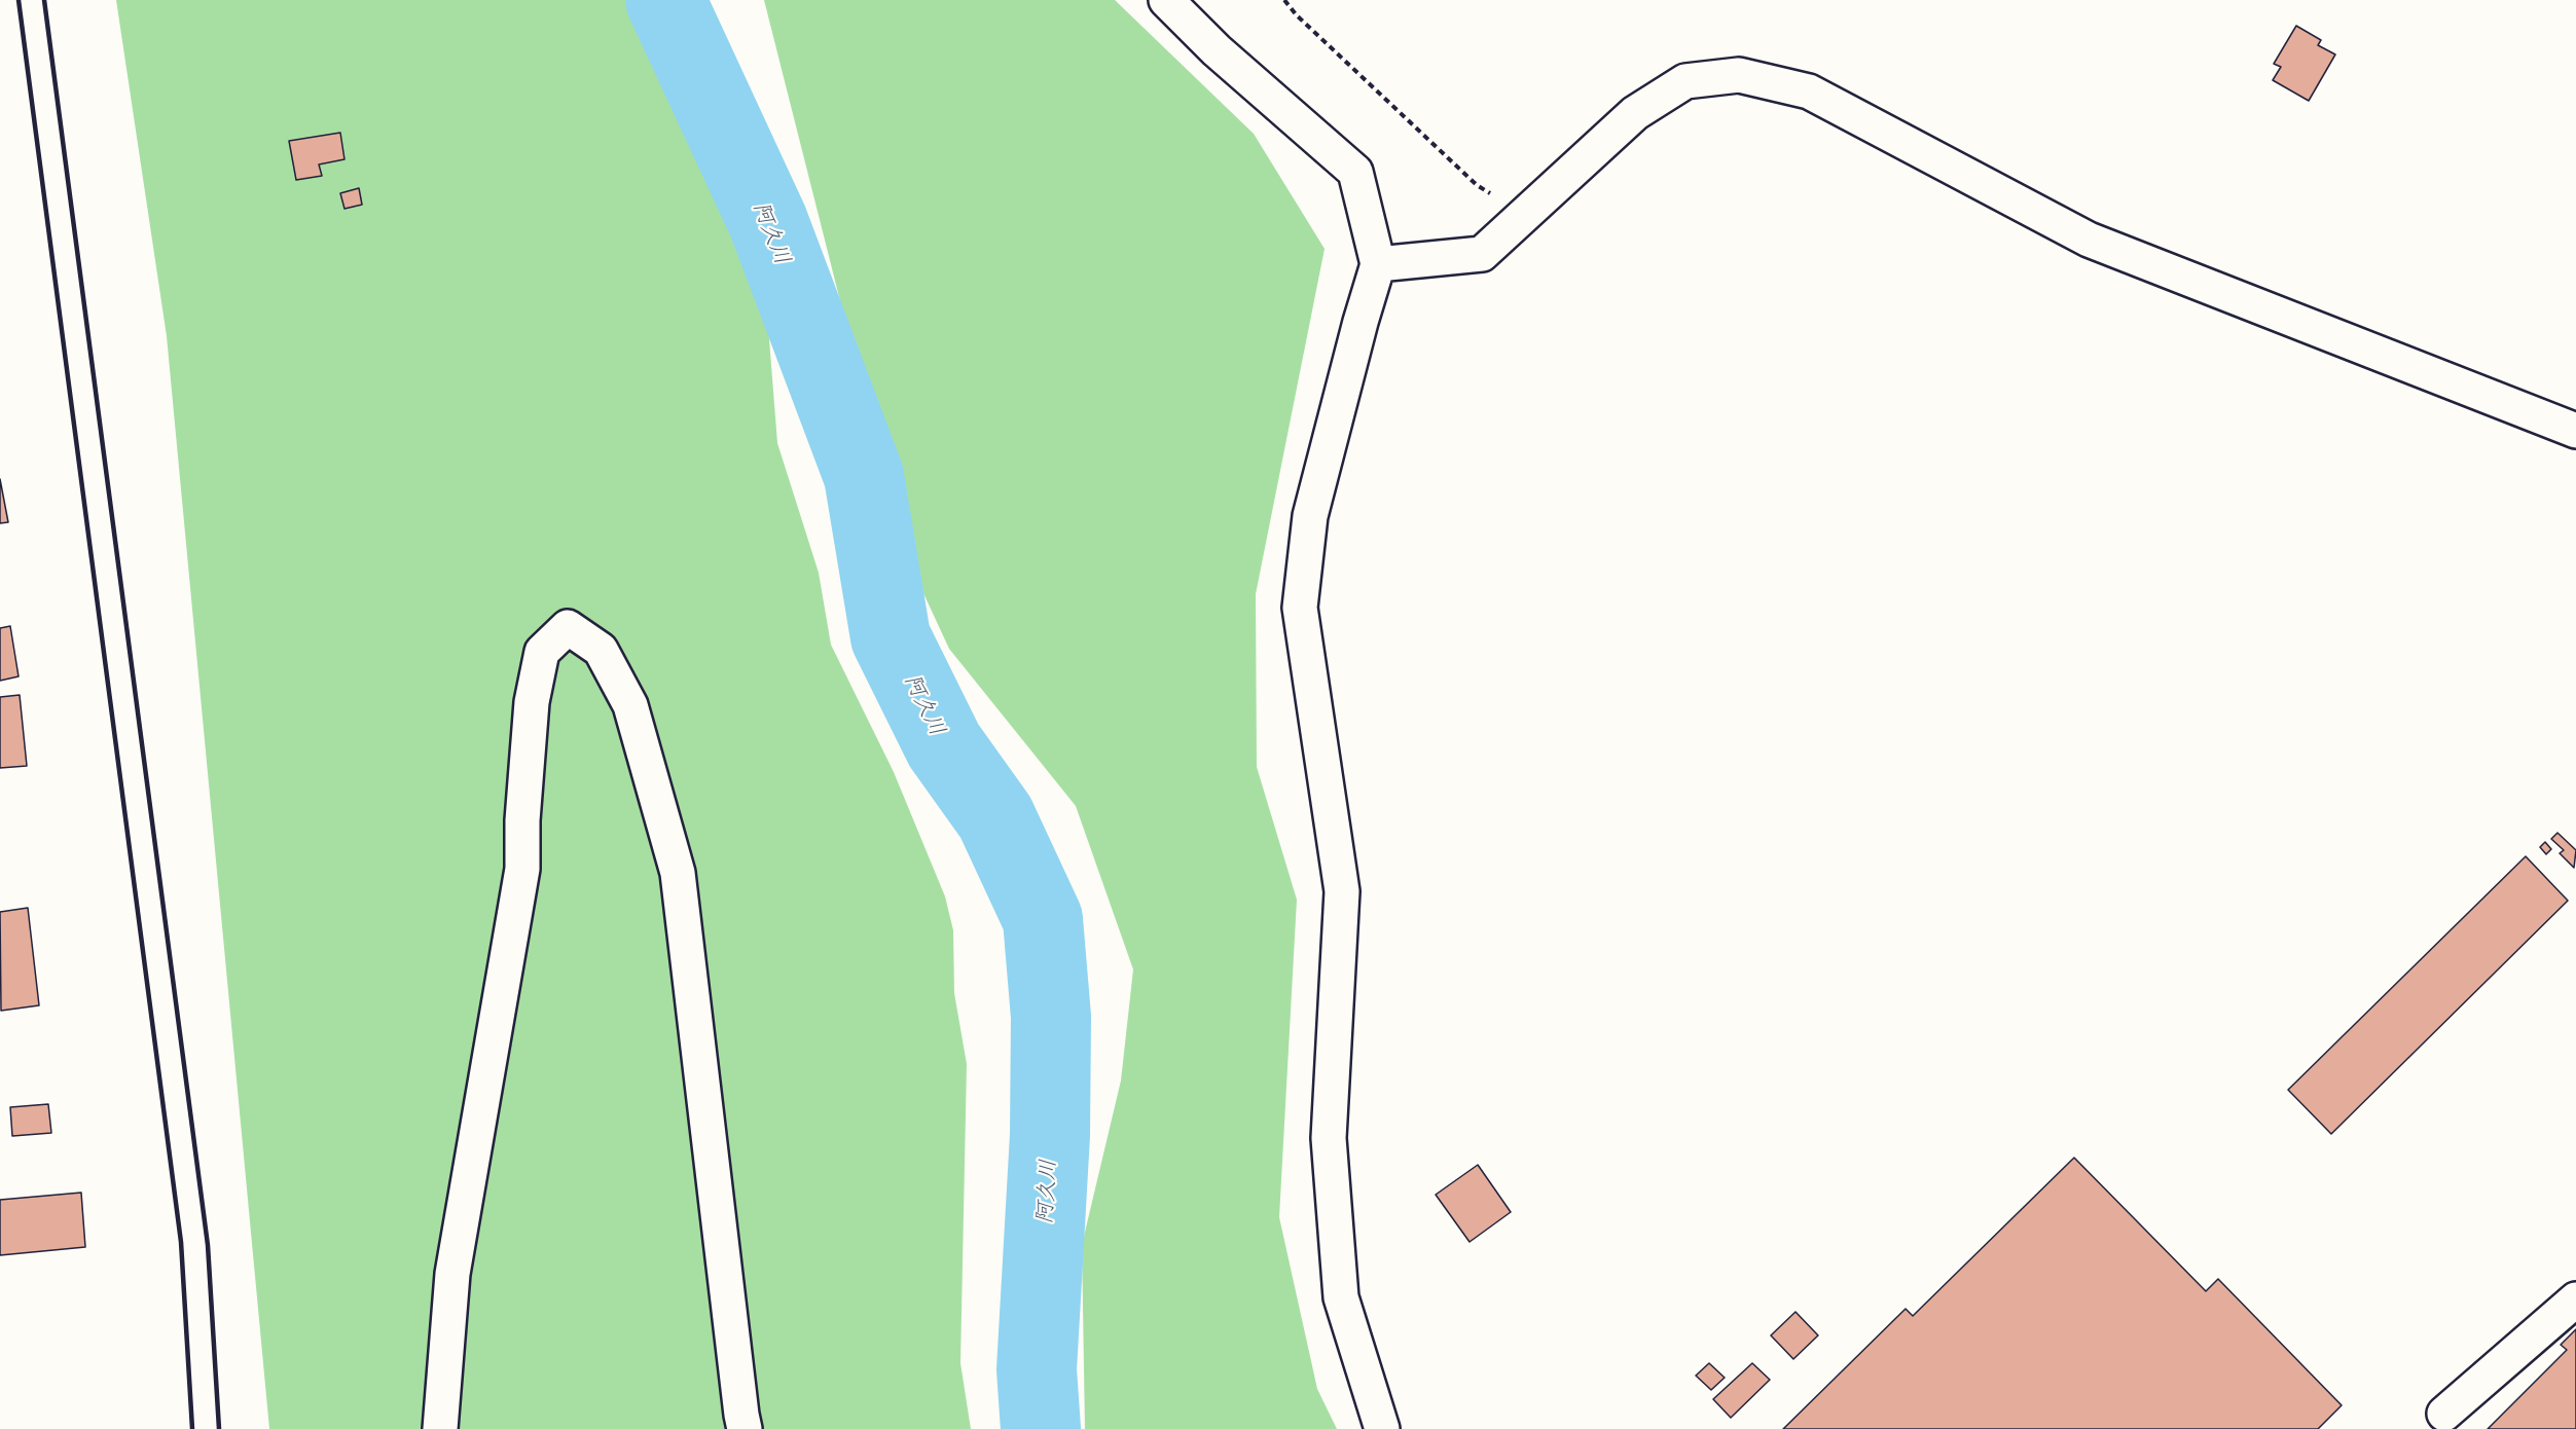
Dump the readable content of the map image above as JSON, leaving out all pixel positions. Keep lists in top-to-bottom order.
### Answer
{
  "water": ["阿久川"]
}
